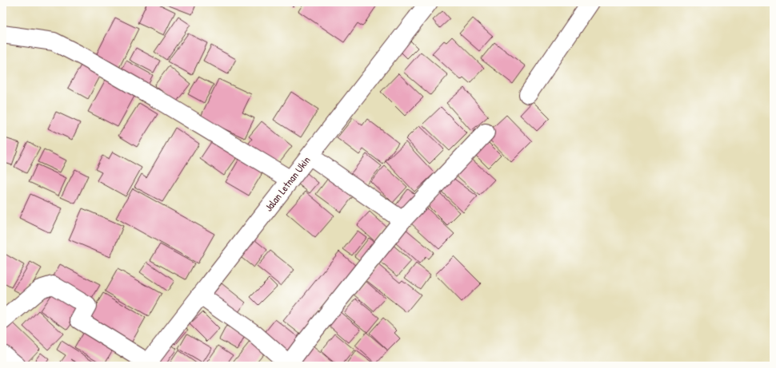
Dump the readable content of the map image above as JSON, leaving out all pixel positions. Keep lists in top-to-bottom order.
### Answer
{
  "streets": {
    "street": ["Jalan Letnan Ukin"]
  }
}
